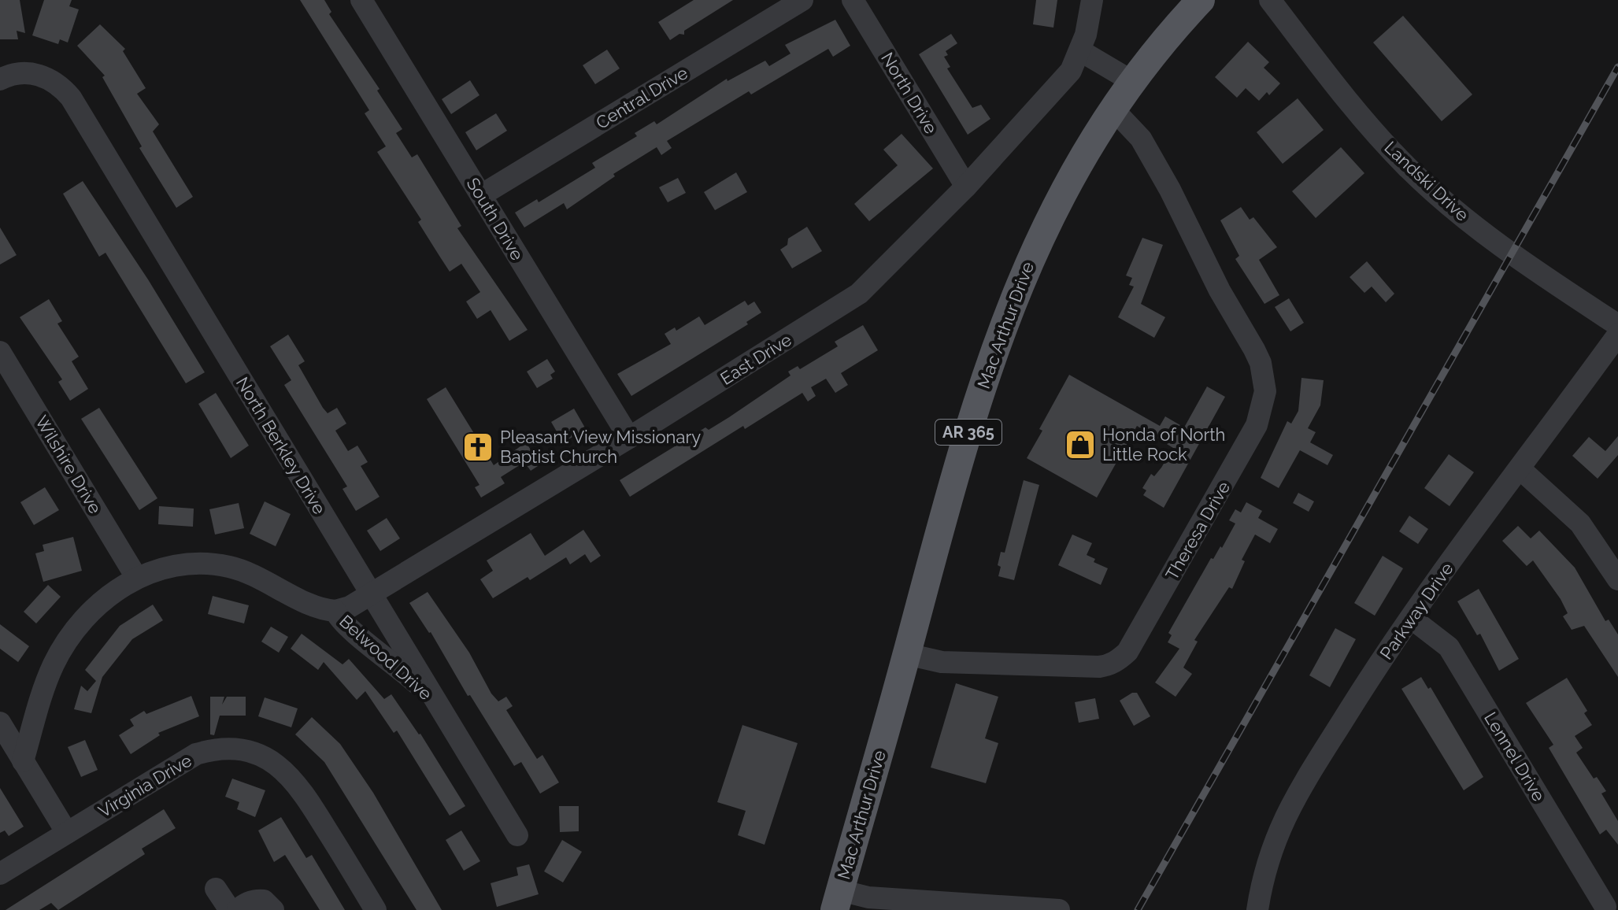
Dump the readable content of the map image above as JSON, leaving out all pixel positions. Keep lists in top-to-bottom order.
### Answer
{
  "streets": {
    "main road": ["Mac Arthur Drive", "AR 365"],
    "street": [
      "North Drive",
      "Central Drive",
      "Landski Drive",
      "South Drive",
      "East Drive",
      "North Berkley Drive",
      "Wilshire Drive",
      "Theresa Drive",
      "Parkway Drive",
      "Belwood Drive",
      "Lennel Drive",
      "Virginia Drive"
    ]
  },
  "crossings": [
    ["North Drive", "East Drive"],
    ["Central Drive", "South Drive"],
    ["South Drive", "East Drive"],
    ["Mac Arthur Drive", "Theresa Drive"],
    ["East Drive", "North Berkley Drive"],
    ["East Drive", "Belwood Drive"],
    ["North Berkley Drive", "Belwood Drive"],
    ["Wilshire Drive", "Belwood Drive"],
    ["Parkway Drive", "Lennel Drive"]
  ],
  "places": {
    "shop": ["Honda of North Little Rock"],
    "church": ["Pleasant View Missionary Baptist Church"]
  }
}
